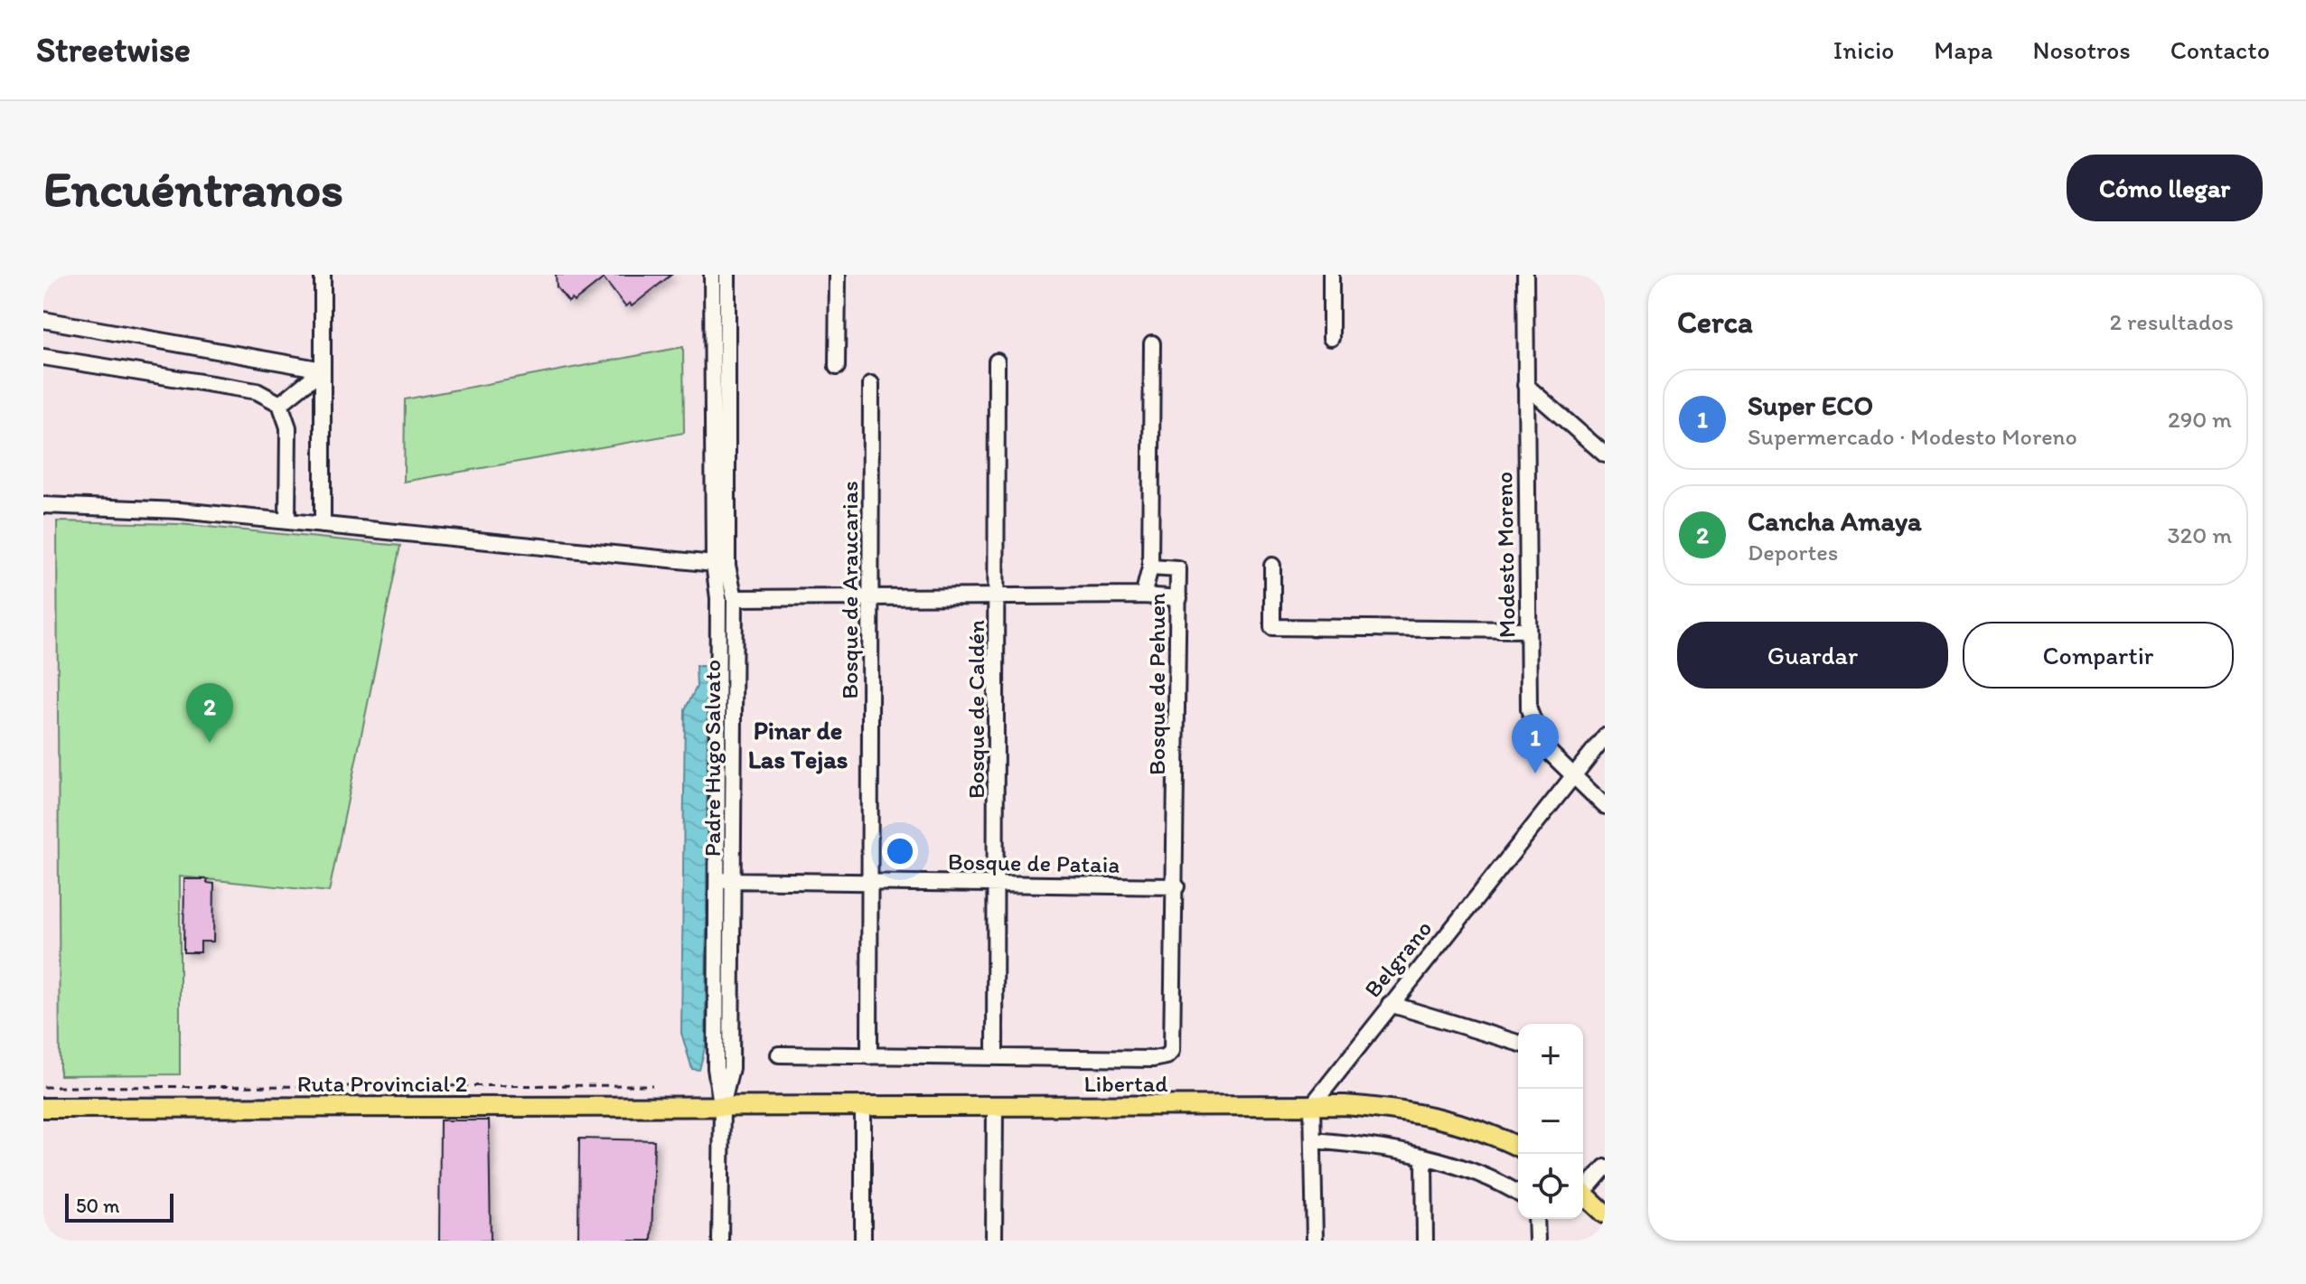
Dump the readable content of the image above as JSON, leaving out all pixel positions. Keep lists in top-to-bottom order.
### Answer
{
  "streets": {
    "main road": ["Ruta Provincial 2", "Libertad"],
    "street": [
      "Modesto Moreno",
      "Bosque de Araucarias",
      "Bosque de Pehuen",
      "Bosque de Caldén",
      "Padre Hugo Salvato",
      "Bosque de Pataia",
      "Belgrano"
    ]
  },
  "crossings": [
    ["Modesto Moreno", "Belgrano"],
    ["Bosque de Araucarias", "Bosque de Pataia"],
    ["Bosque de Pehuen", "Bosque de Caldén"],
    ["Bosque de Pehuen", "Bosque de Pataia"],
    ["Bosque de Caldén", "Bosque de Pataia"],
    ["Padre Hugo Salvato", "Bosque de Pataia"],
    ["Padre Hugo Salvato", "Ruta Provincial 2"],
    ["Padre Hugo Salvato", "Libertad"],
    ["Belgrano", "Libertad"],
    ["Ruta Provincial 2", "Libertad"]
  ],
  "districts": ["Pinar de Las Tejas"],
  "scale_bar": "50 m",
  "page": {
    "header": "Streetwise",
    "nav": [
      "Inicio",
      "Mapa",
      "Nosotros",
      "Contacto"
    ],
    "buttons": [
      "Cómo llegar",
      ["Guardar", "Compartir"]
    ],
    "title": "Encuéntranos",
    "heading": ["Cerca", "2 resultados"],
    "list": [
      {
        "mark": "1",
        "name": "Super ECO",
        "note": "Supermercado · Modesto Moreno",
        "value": "290 m"
      },
      {
        "mark": "2",
        "name": "Cancha Amaya",
        "note": "Deportes",
        "value": "320 m"
      }
    ],
    "pins": ["2", "1"],
    "map_buttons": ["+", "−"],
    "scale": "50 m"
  }
}
